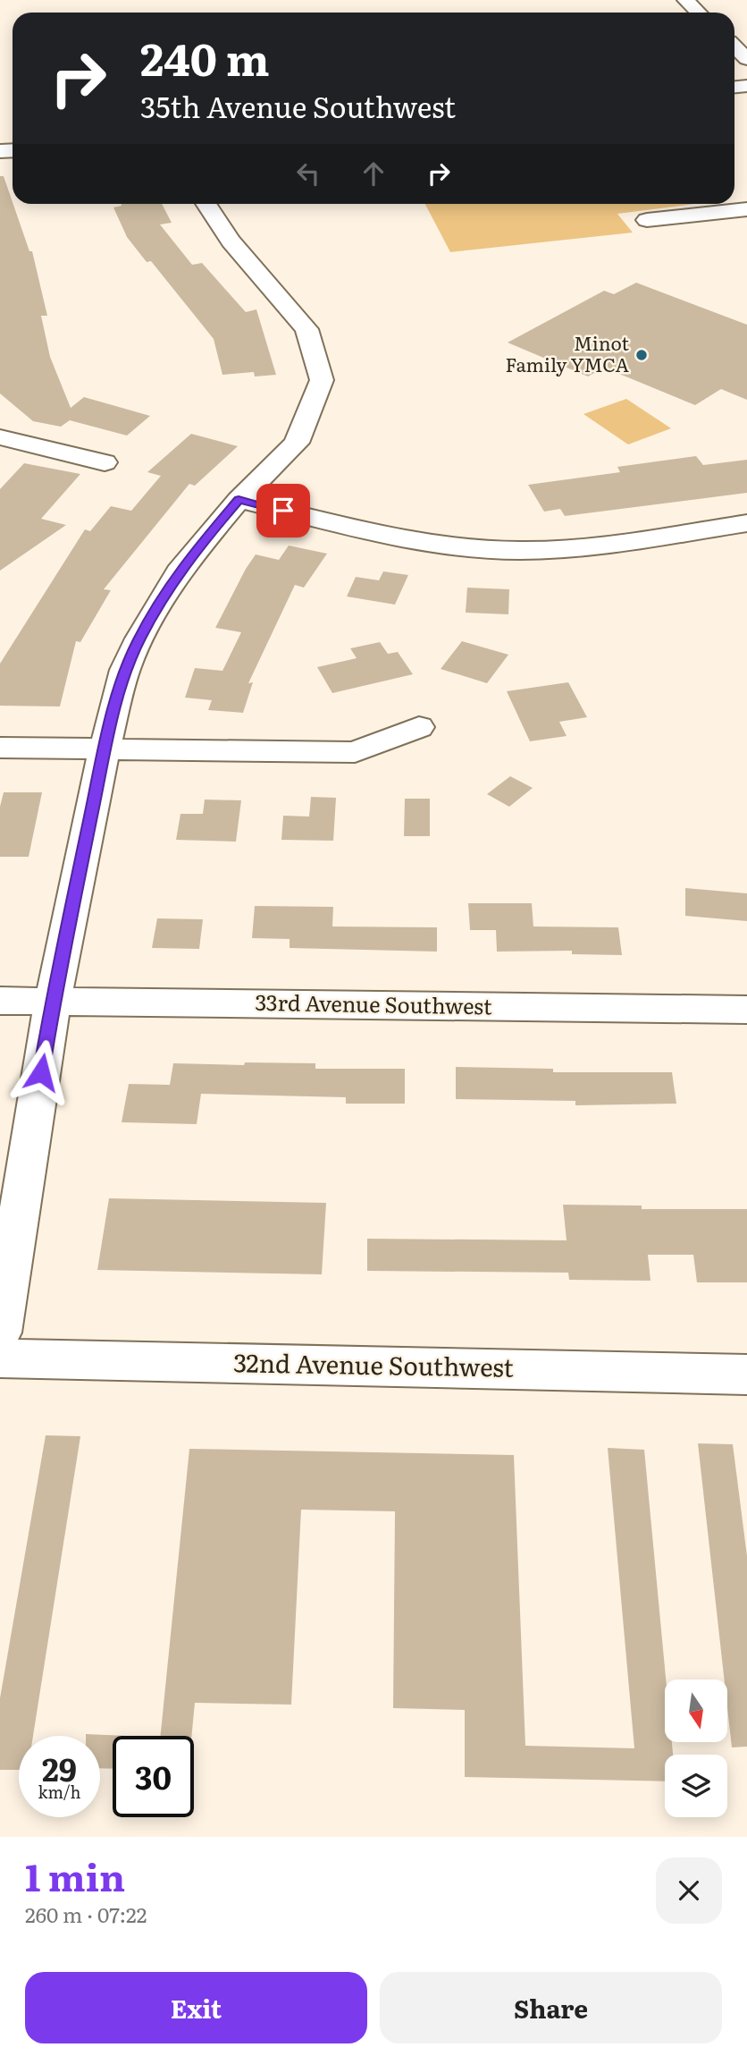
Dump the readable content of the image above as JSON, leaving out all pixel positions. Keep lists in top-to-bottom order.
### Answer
{
  "streets": {
    "street": ["33rd Avenue Southwest", "32nd Avenue Southwest"]
  },
  "places": ["Minot Family YMCA"],
  "north": "bottom",
  "page": {
    "turn": ["240 m", "35th Avenue Southwest"],
    "speed": "29 km/h",
    "limit": "30",
    "heading": ["1 min", "260 m · 07:22"],
    "buttons": ["Exit", "Share"]
  }
}
